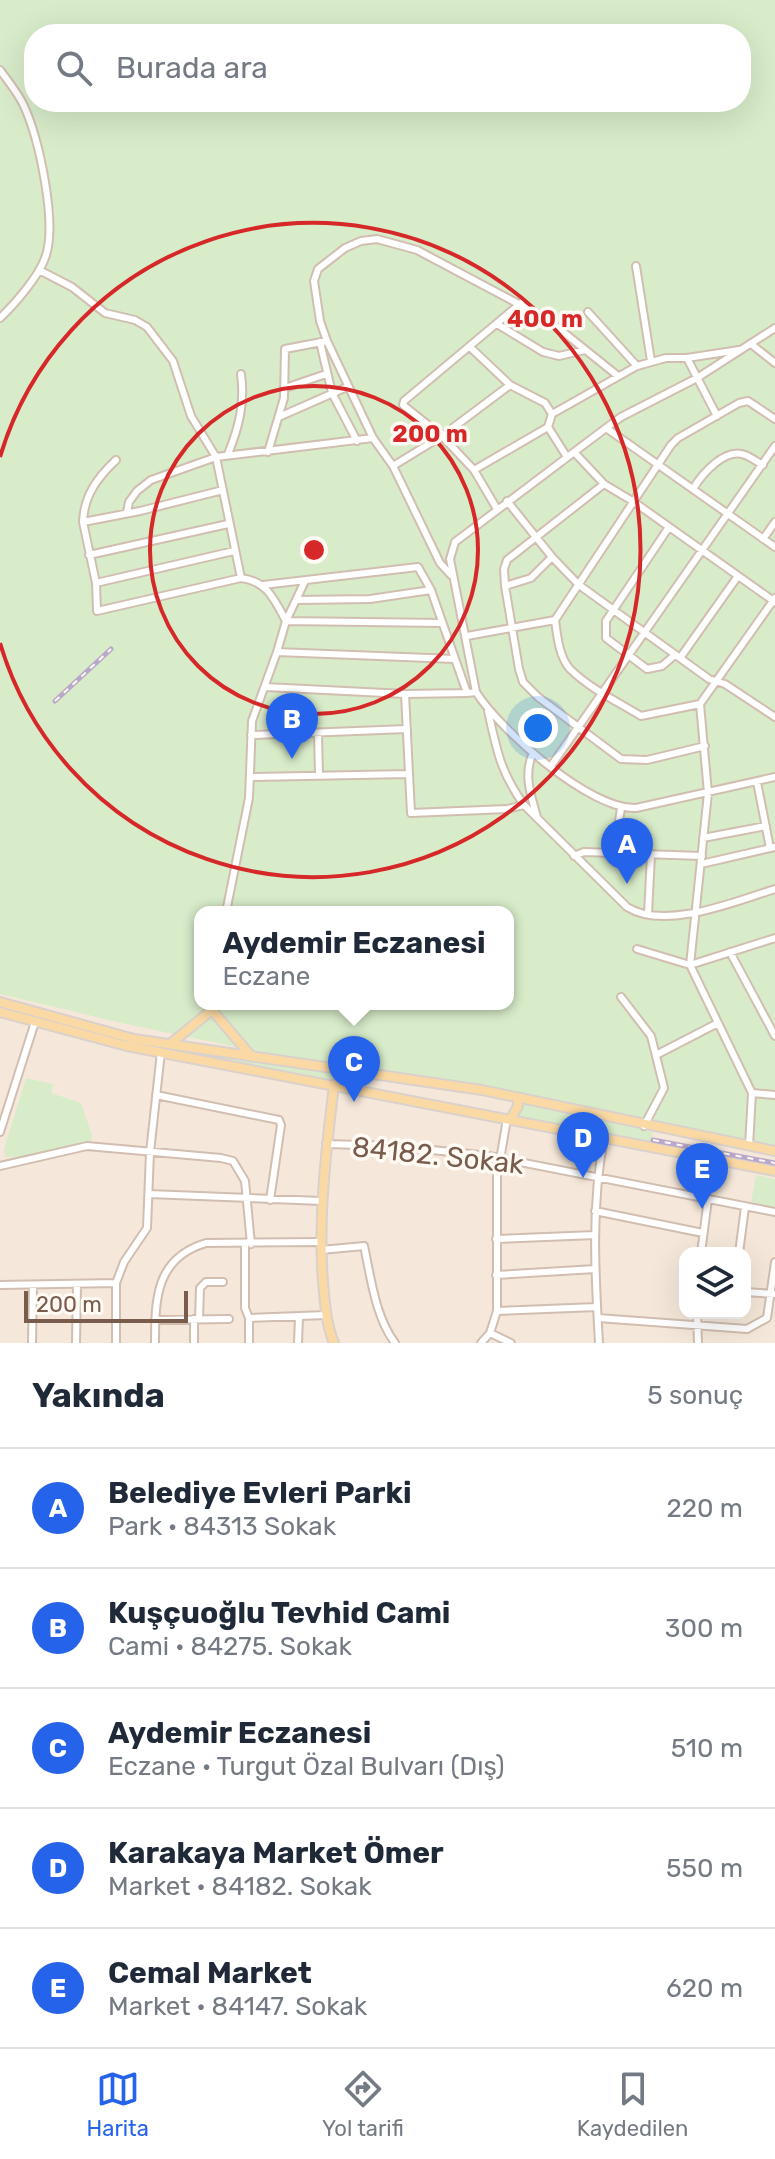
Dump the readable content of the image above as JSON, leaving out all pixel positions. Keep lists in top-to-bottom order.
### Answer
{
  "streets": {
    "street": ["84182. Sokak"]
  },
  "scale_bar": "200 m",
  "page": {
    "search": "Burada ara",
    "pins": [
      "B",
      "A",
      "C",
      "D",
      "E"
    ],
    "popup": ["Aydemir Eczanesi", "Eczane"],
    "scale": "200 m",
    "heading": ["Yakında", "5 sonuç"],
    "list": [
      {
        "mark": "A",
        "name": "Belediye Evleri Parki",
        "note": "Park · 84313 Sokak",
        "value": "220 m"
      },
      {
        "mark": "B",
        "name": "Kuşçuoğlu Tevhid Cami",
        "note": "Cami · 84275. Sokak",
        "value": "300 m"
      },
      {
        "mark": "C",
        "name": "Aydemir Eczanesi",
        "note": "Eczane · Turgut Özal Bulvarı (Dış)",
        "value": "510 m"
      },
      {
        "mark": "D",
        "name": "Karakaya Market Ömer",
        "note": "Market · 84182. Sokak",
        "value": "550 m"
      },
      {
        "mark": "E",
        "name": "Cemal Market",
        "note": "Market · 84147. Sokak",
        "value": "620 m"
      }
    ],
    "nav": ["Harita", "Yol tarifi", "Kaydedilen"]
  },
  "rings": ["400 m", "200 m"]
}
